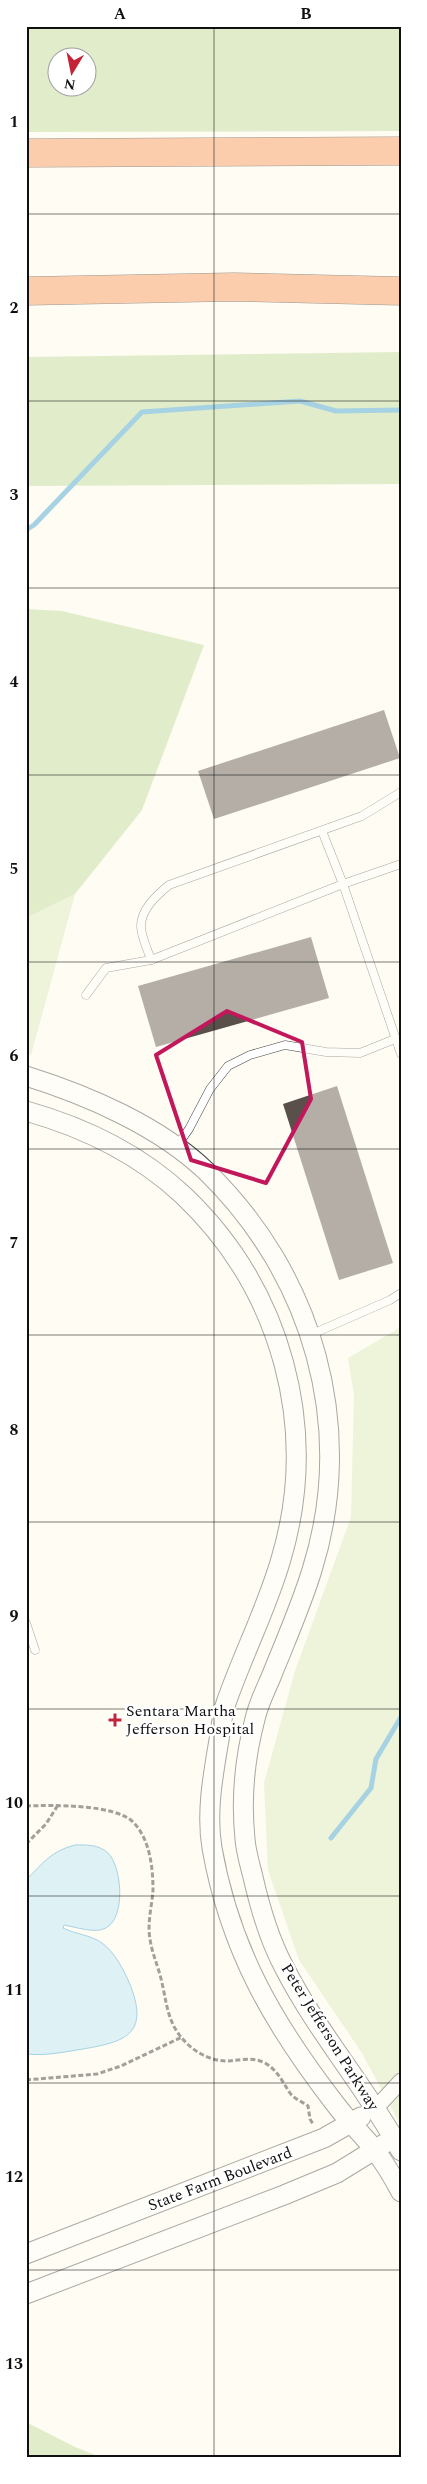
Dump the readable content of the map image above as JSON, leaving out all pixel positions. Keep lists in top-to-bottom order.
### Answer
{
  "streets": {
    "street": ["Peter Jefferson Parkway", "State Farm Boulevard"]
  },
  "crossings": [
    ["Peter Jefferson Parkway", "State Farm Boulevard"]
  ],
  "places": {
    "health": ["Sentara Martha Jefferson Hospital"]
  },
  "north": "bottom",
  "grid": {
    "columns": ["A", "B"],
    "rows": [
      "1",
      "2",
      "3",
      "4",
      "5",
      "6",
      "7",
      "8",
      "9",
      "10",
      "11",
      "12",
      "13"
    ]
  }
}
